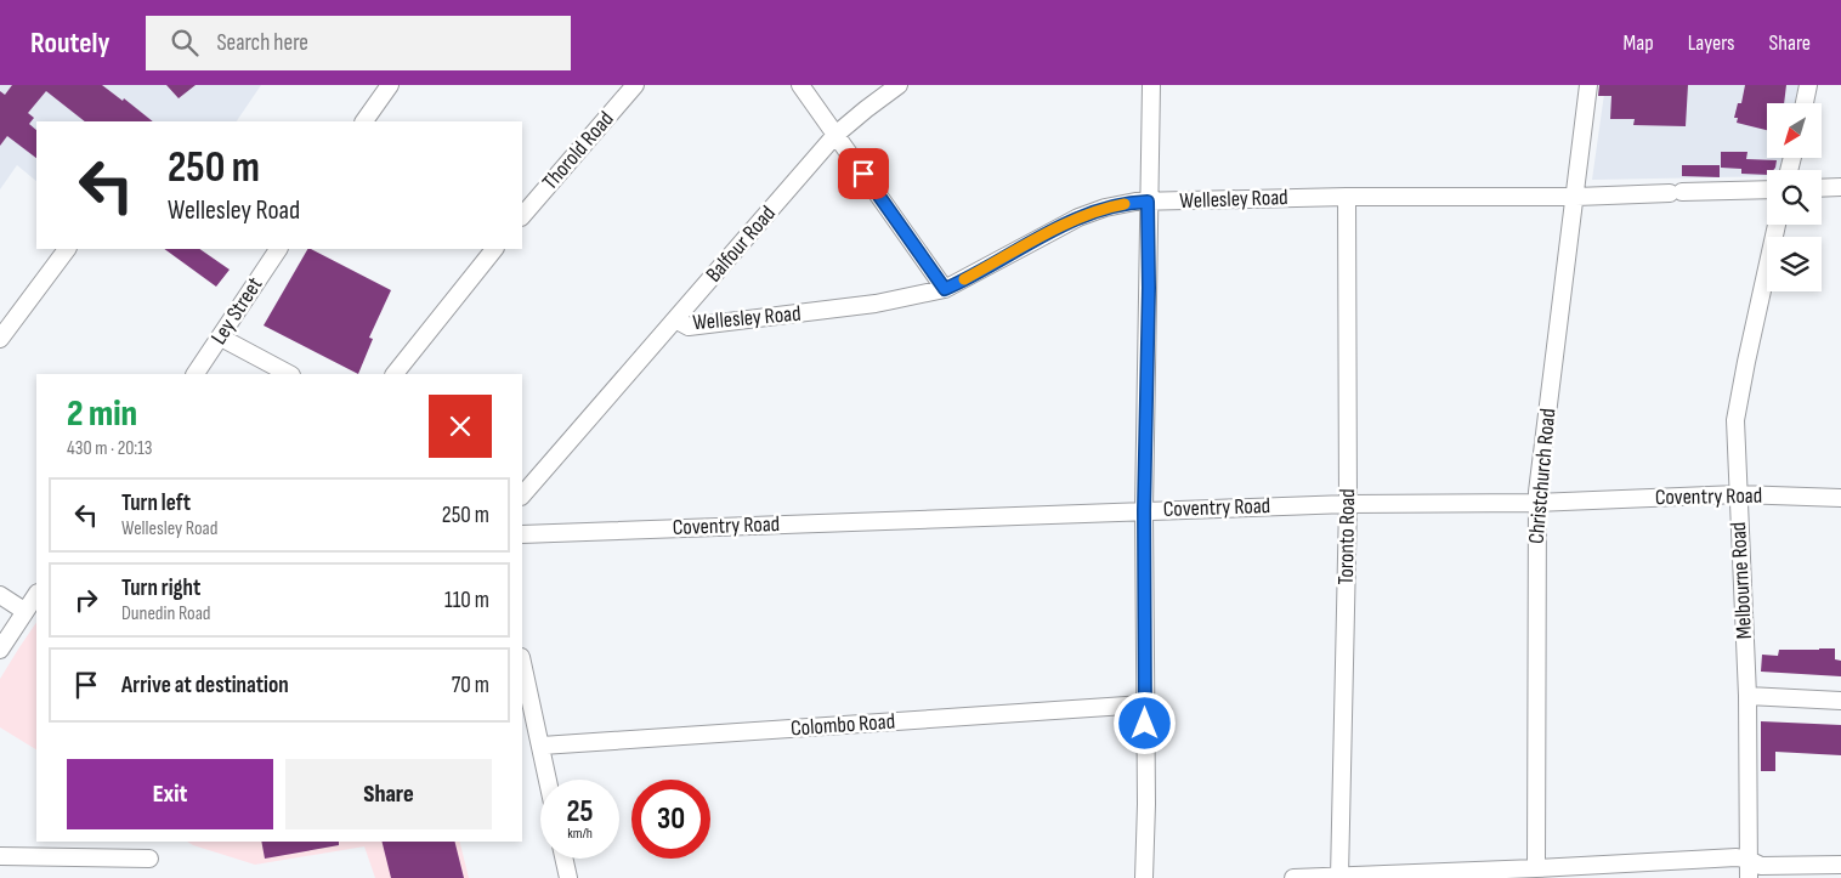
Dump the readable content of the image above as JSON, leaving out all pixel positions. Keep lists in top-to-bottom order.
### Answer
{
  "streets": {
    "street": [
      "Thorold Road",
      "Wellesley Road",
      "Balfour Road",
      "Ley Street",
      "Christchurch Road",
      "Coventry Road",
      "Toronto Road",
      "Melbourne Road",
      "Colombo Road"
    ]
  },
  "crossings": [
    ["Wellesley Road", "Balfour Road"],
    ["Wellesley Road", "Christchurch Road"],
    ["Wellesley Road", "Toronto Road"],
    ["Christchurch Road", "Coventry Road"],
    ["Coventry Road", "Toronto Road"],
    ["Coventry Road", "Melbourne Road"]
  ],
  "north": "bottom left",
  "page": {
    "header": "Routely",
    "search": "Search here",
    "nav": ["Map", "Layers", "Share"],
    "turn": ["250 m", "Wellesley Road"],
    "heading": ["2 min", "430 m · 20:13"],
    "list": [
      {
        "name": "Turn left",
        "note": "Wellesley Road",
        "value": "250 m"
      },
      {
        "name": "Turn right",
        "note": "Dunedin Road",
        "value": "110 m"
      },
      {
        "name": "Arrive at destination",
        "value": "70 m"
      }
    ],
    "buttons": ["Exit", "Share"],
    "speed": "25 km/h",
    "limit": "30"
  }
}
